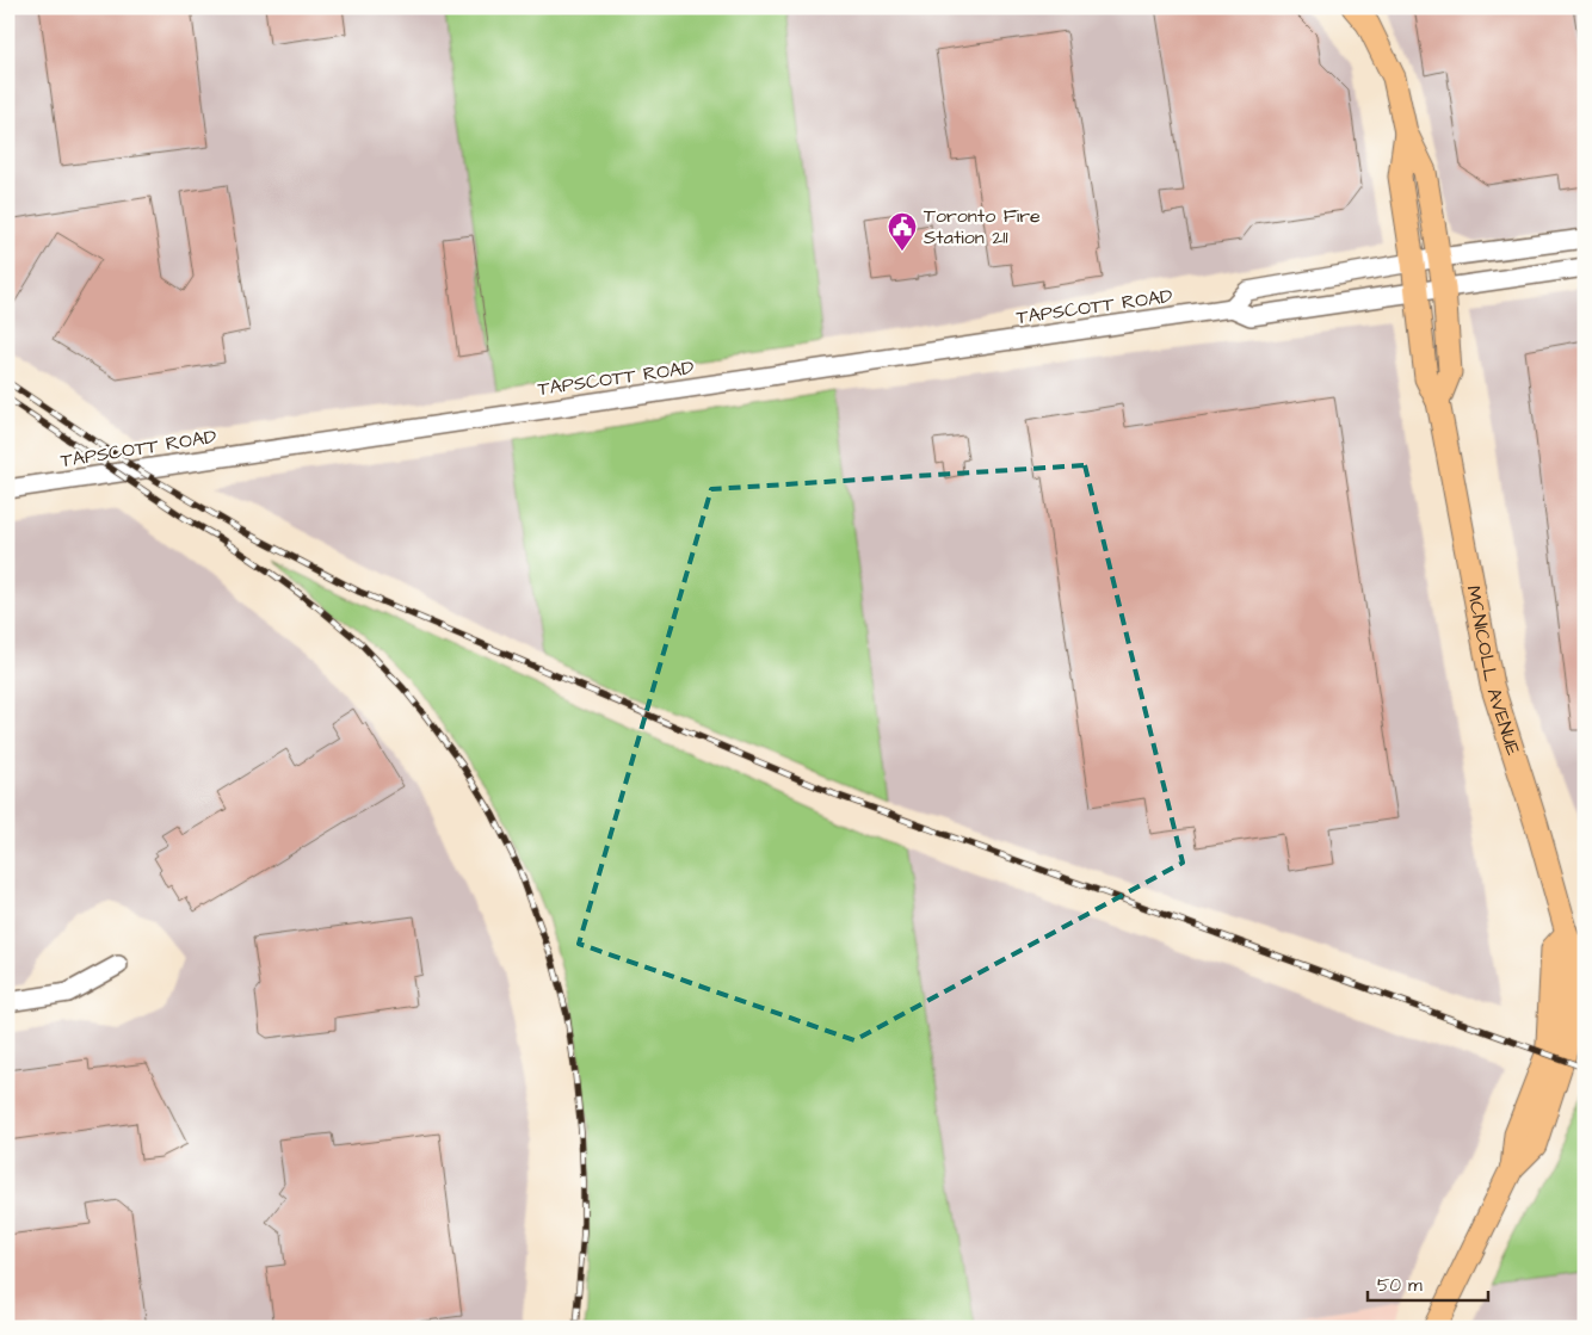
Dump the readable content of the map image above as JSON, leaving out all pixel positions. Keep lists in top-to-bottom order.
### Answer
{
  "streets": {
    "main road": ["MCNICOLL AVENUE"],
    "street": ["TAPSCOTT ROAD"]
  },
  "crossings": [
    ["TAPSCOTT ROAD", "MCNICOLL AVENUE"]
  ],
  "places": {
    "public building": ["Toronto Fire Station 211"]
  },
  "scale_bar": "50 m"
}
